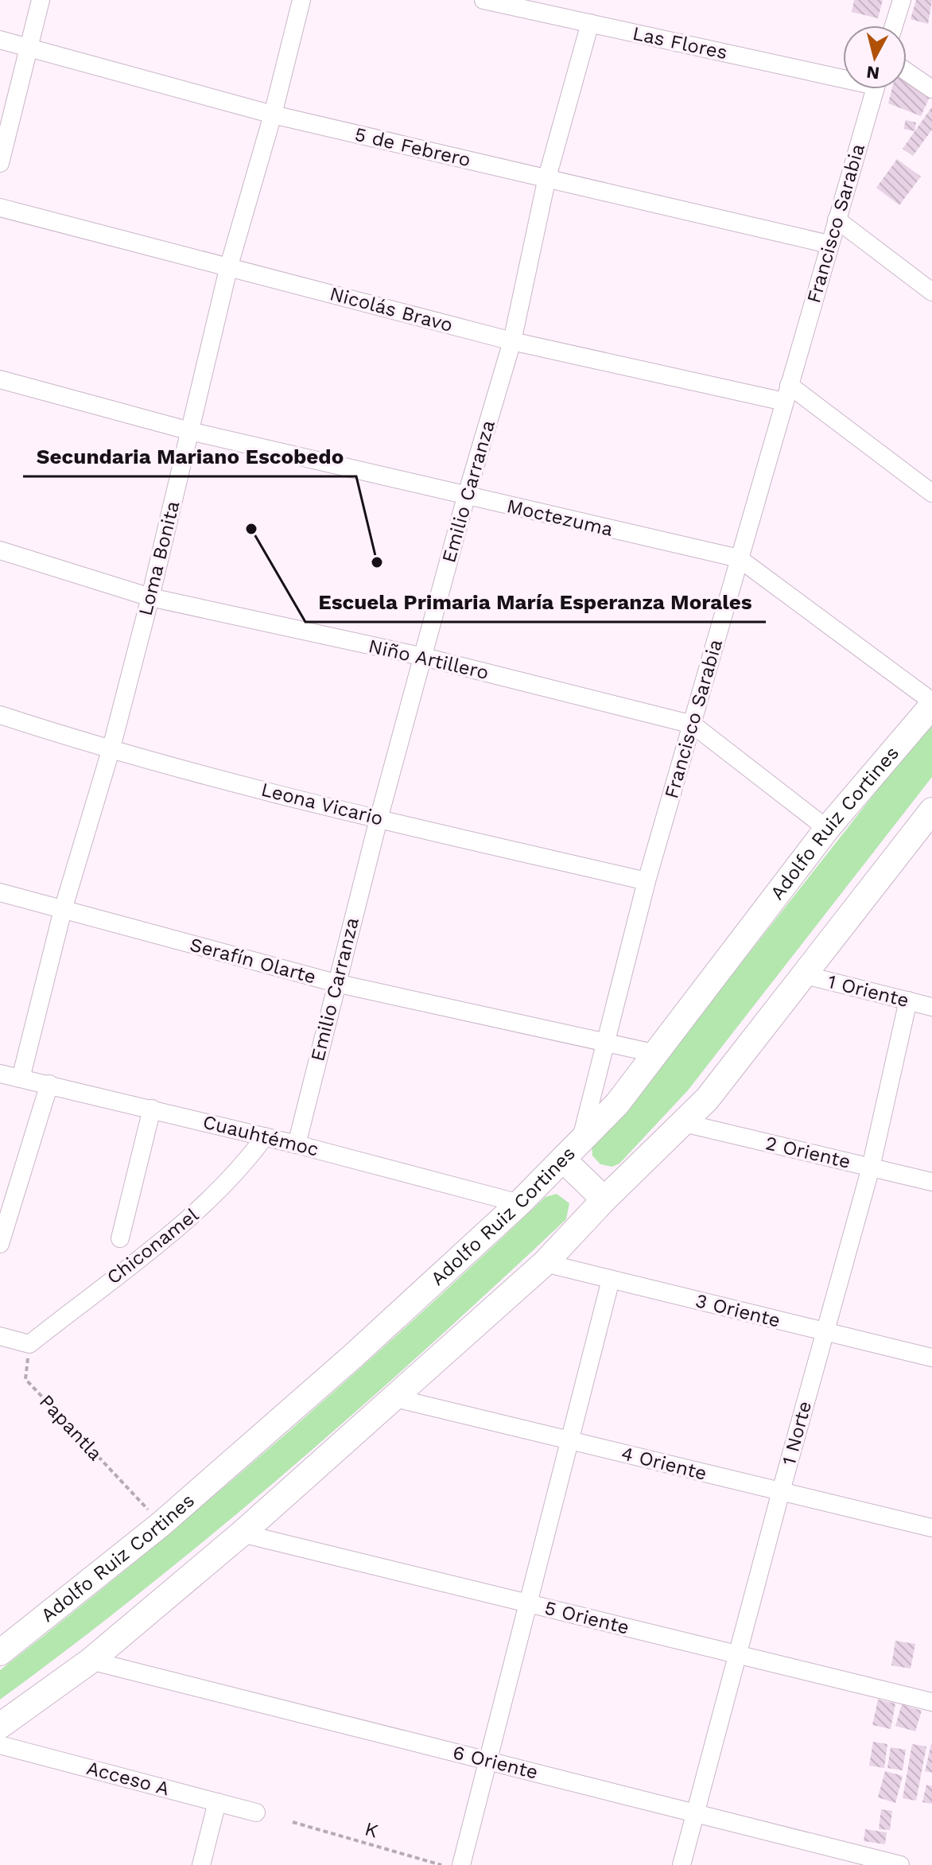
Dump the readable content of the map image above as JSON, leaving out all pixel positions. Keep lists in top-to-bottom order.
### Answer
{
  "streets": {
    "main road": ["Adolfo Ruiz Cortines"],
    "street": [
      "Las Flores",
      "5 de Febrero",
      "Francisco Sarabia",
      "Nicolás Bravo",
      "Emilio Carranza",
      "Moctezuma",
      "Loma Bonita",
      "Niño Artillero",
      "Leona Vicario",
      "Serafín Olarte",
      "1 Oriente",
      "Cuauhtémoc",
      "2 Oriente",
      "Chiconamel",
      "3 Oriente",
      "1 Norte",
      "4 Oriente",
      "5 Oriente",
      "6 Oriente",
      "Acceso A"
    ],
    "path": ["Papantla", "K"]
  },
  "crossings": [
    ["Las Flores", "Emilio Carranza"],
    ["5 de Febrero", "Francisco Sarabia"],
    ["5 de Febrero", "Emilio Carranza"],
    ["5 de Febrero", "Loma Bonita"],
    ["Francisco Sarabia", "Nicolás Bravo"],
    ["Francisco Sarabia", "Moctezuma"],
    ["Francisco Sarabia", "Niño Artillero"],
    ["Francisco Sarabia", "Leona Vicario"],
    ["Francisco Sarabia", "Adolfo Ruiz Cortines"],
    ["Francisco Sarabia", "Serafín Olarte"],
    ["Nicolás Bravo", "Emilio Carranza"],
    ["Nicolás Bravo", "Loma Bonita"],
    ["Emilio Carranza", "Moctezuma"],
    ["Emilio Carranza", "Niño Artillero"],
    ["Emilio Carranza", "Leona Vicario"],
    ["Emilio Carranza", "Serafín Olarte"],
    ["Emilio Carranza", "Cuauhtémoc"],
    ["Moctezuma", "Loma Bonita"],
    ["Moctezuma", "Adolfo Ruiz Cortines"],
    ["Loma Bonita", "Niño Artillero"],
    ["Loma Bonita", "Leona Vicario"],
    ["Loma Bonita", "Serafín Olarte"],
    ["Loma Bonita", "Cuauhtémoc"],
    ["Niño Artillero", "Adolfo Ruiz Cortines"],
    ["Adolfo Ruiz Cortines", "Serafín Olarte"],
    ["Adolfo Ruiz Cortines", "Cuauhtémoc"],
    ["Adolfo Ruiz Cortines", "Papantla"],
    ["1 Oriente", "1 Norte"],
    ["Cuauhtémoc", "Chiconamel"],
    ["2 Oriente", "1 Norte"],
    ["Chiconamel", "Papantla"],
    ["3 Oriente", "1 Norte"],
    ["1 Norte", "4 Oriente"],
    ["1 Norte", "5 Oriente"],
    ["1 Norte", "6 Oriente"]
  ],
  "places": ["Escuela Primaria María Esperanza Morales", "Secundaria Mariano Escobedo"],
  "north": "bottom"
}
